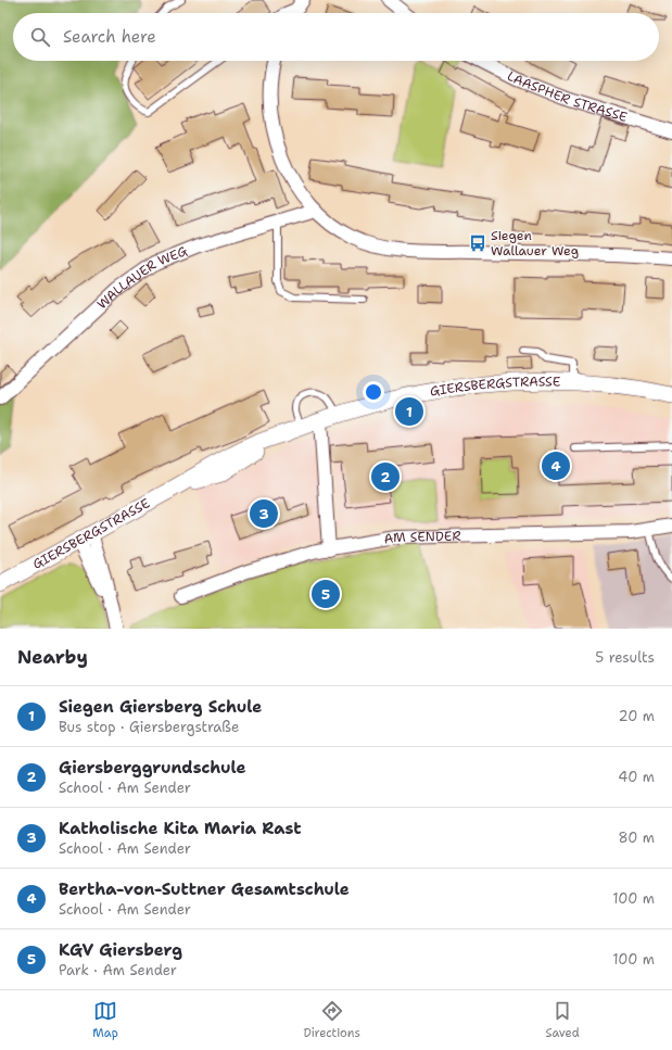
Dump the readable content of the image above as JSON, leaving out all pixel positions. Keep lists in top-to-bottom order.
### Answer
{
  "streets": {
    "street": [
      "LAASPHER STRASSE",
      "WALLAUER WEG",
      "GIERSBERGSTRASSE",
      "AM SENDER"
    ]
  },
  "places": {
    "bus stop": ["Siegen Wallauer Weg"]
  },
  "page": {
    "search": "Search here",
    "pins": [
      "1",
      "4",
      "2",
      "3",
      "5"
    ],
    "heading": ["Nearby", "5 results"],
    "list": [
      {
        "mark": "1",
        "name": "Siegen Giersberg Schule",
        "note": "Bus stop · Giersbergstraße",
        "value": "20 m"
      },
      {
        "mark": "2",
        "name": "Giersberggrundschule",
        "note": "School · Am Sender",
        "value": "40 m"
      },
      {
        "mark": "3",
        "name": "Katholische Kita Maria Rast",
        "note": "School · Am Sender",
        "value": "80 m"
      },
      {
        "mark": "4",
        "name": "Bertha-von-Suttner Gesamtschule",
        "note": "School · Am Sender",
        "value": "100 m"
      },
      {
        "mark": "5",
        "name": "KGV Giersberg",
        "note": "Park · Am Sender",
        "value": "100 m"
      }
    ],
    "nav": ["Map", "Directions", "Saved"]
  }
}
